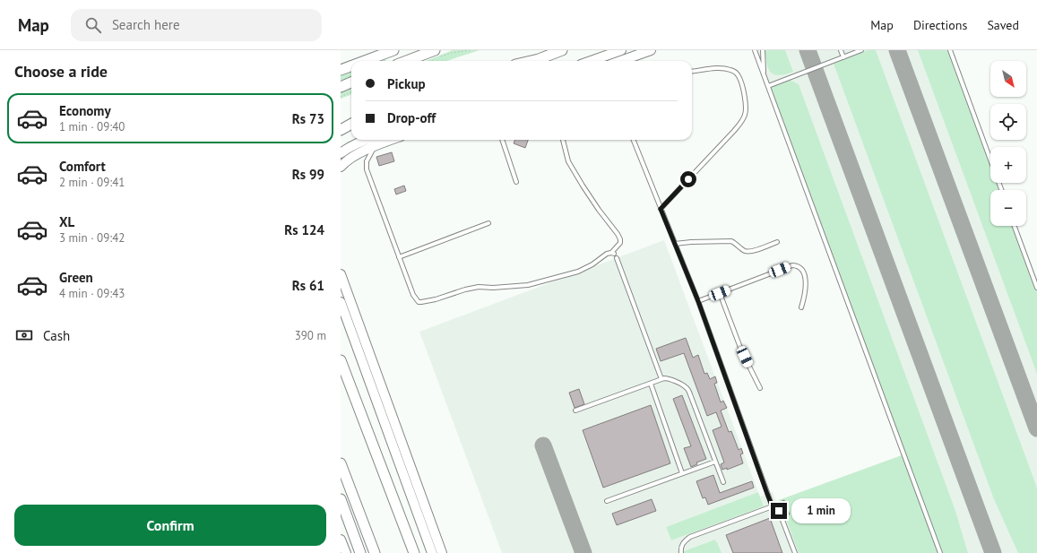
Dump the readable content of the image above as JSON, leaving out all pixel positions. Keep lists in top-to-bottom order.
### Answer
{
  "north": "bottom right",
  "page": {
    "header": "Map",
    "search": "Search here",
    "nav": ["Map", "Directions", "Saved"],
    "heading": "Choose a ride",
    "map_buttons": ["+", "−"],
    "banner": ["Pickup", "Drop-off"],
    "list": [
      {
        "name": "Economy",
        "note": "1 min · 09:40",
        "value": "Rs 73"
      },
      {
        "name": "Comfort",
        "note": "2 min · 09:41",
        "value": "Rs 99"
      },
      {
        "name": "XL",
        "note": "3 min · 09:42",
        "value": "Rs 124"
      },
      {
        "name": "Green",
        "note": "4 min · 09:43",
        "value": "Rs 61"
      }
    ],
    "pay": ["Cash", "390 m"],
    "buttons": "Confirm",
    "bubble": "1 min"
  }
}
